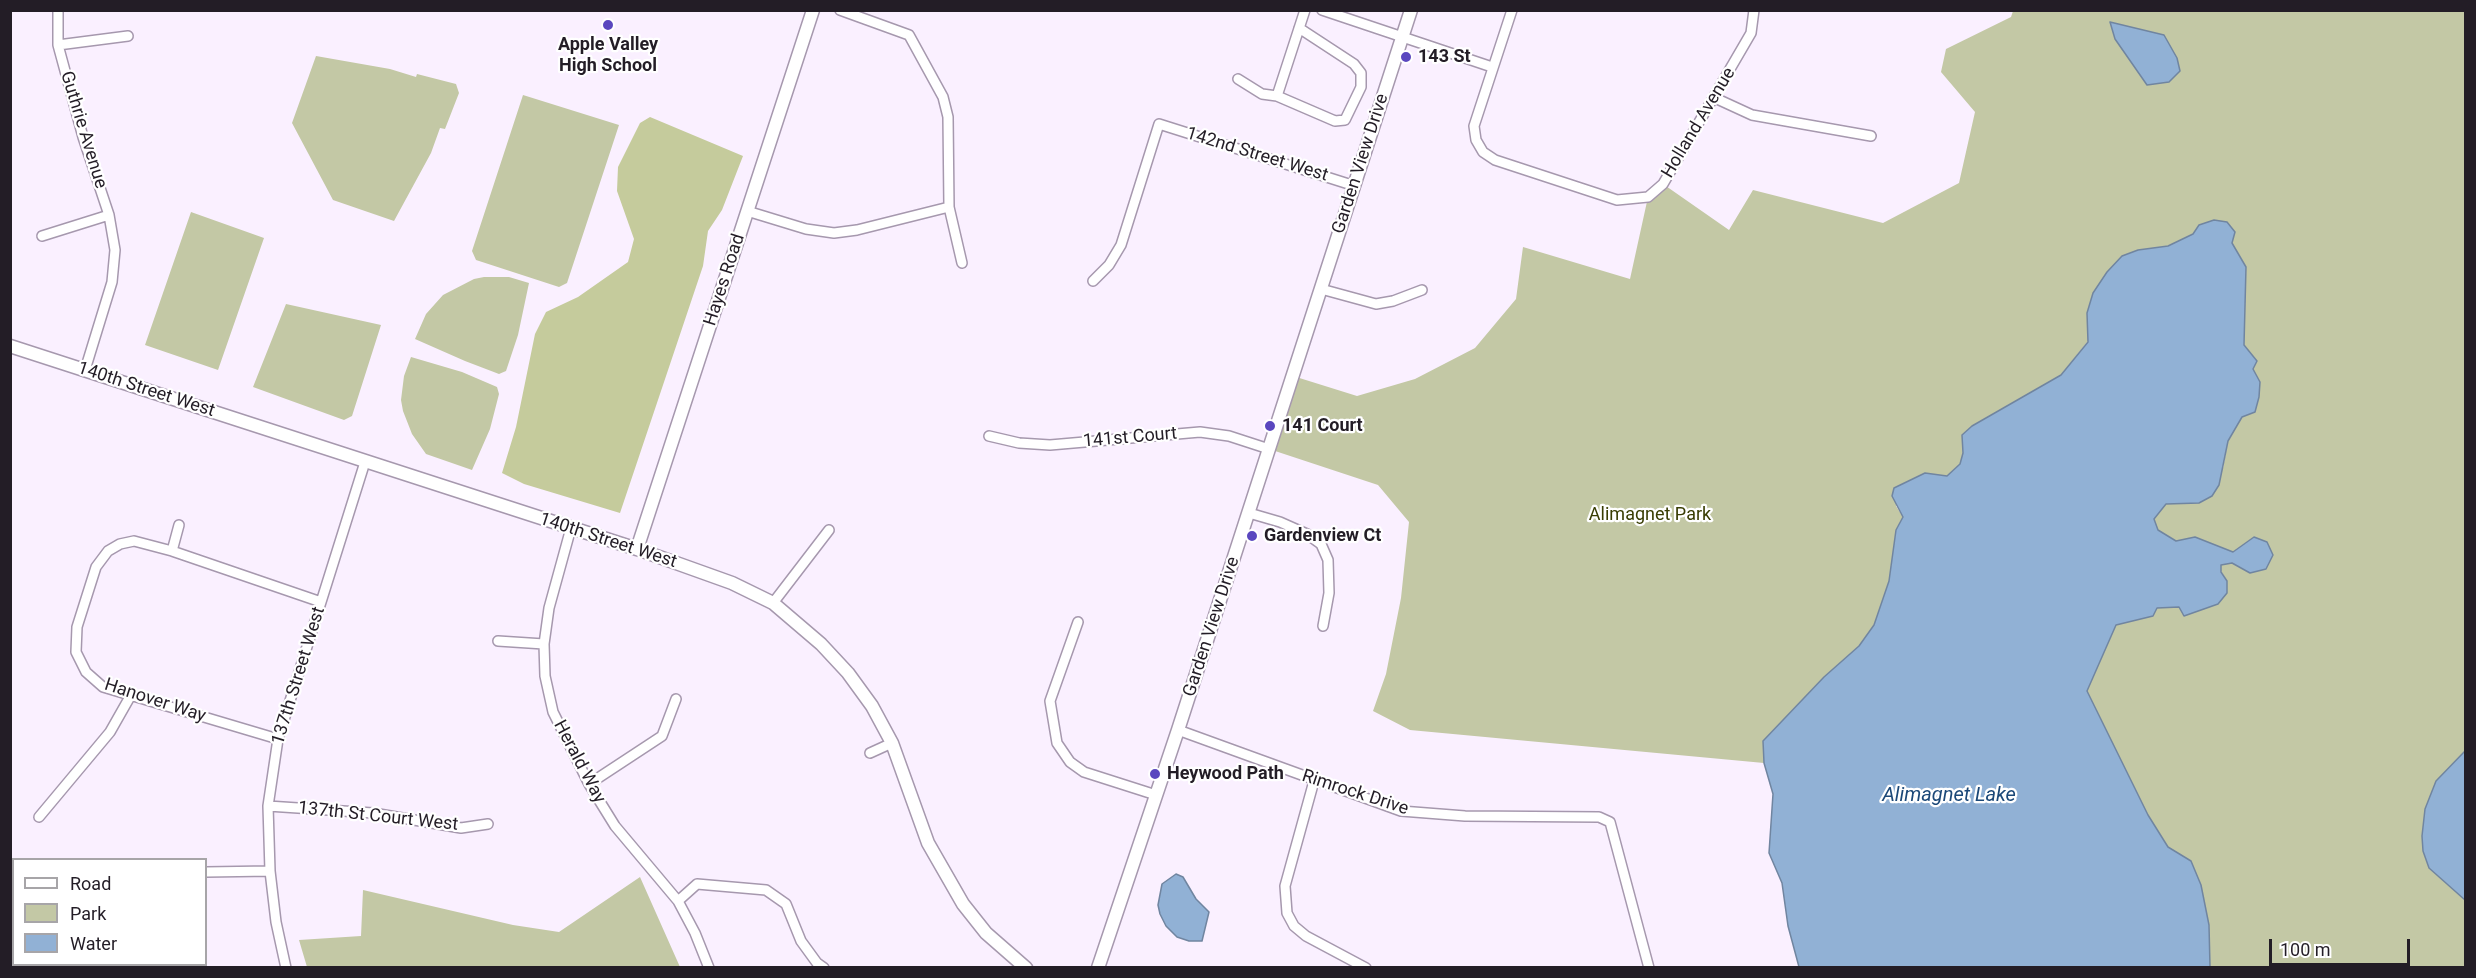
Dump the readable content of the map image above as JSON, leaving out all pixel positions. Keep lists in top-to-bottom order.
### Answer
{
  "streets": {
    "street": [
      "Holland Avenue",
      "Guthrie Avenue",
      "142nd Street West",
      "Garden View Drive",
      "Hayes Road",
      "140th Street West",
      "141st Court",
      "137th Street West",
      "Hanover Way",
      "Herald Way",
      "Rimrock Drive",
      "137th St Court West"
    ]
  },
  "crossings": [
    ["Guthrie Avenue", "140th Street West"],
    ["142nd Street West", "Garden View Drive"],
    ["Garden View Drive", "141st Court"],
    ["Garden View Drive", "Rimrock Drive"],
    ["Hayes Road", "140th Street West"],
    ["140th Street West", "137th Street West"],
    ["140th Street West", "Herald Way"],
    ["137th Street West", "Hanover Way"],
    ["137th Street West", "137th St Court West"]
  ],
  "water": ["Alimagnet Lake"],
  "parks": ["Alimagnet Park"],
  "places": [
    "Apple Valley High School",
    "143 St",
    "141 Court",
    "Gardenview Ct",
    "Heywood Path"
  ],
  "legend": ["Road", "Park", "Water"],
  "scale_bar": "100 m"
}
